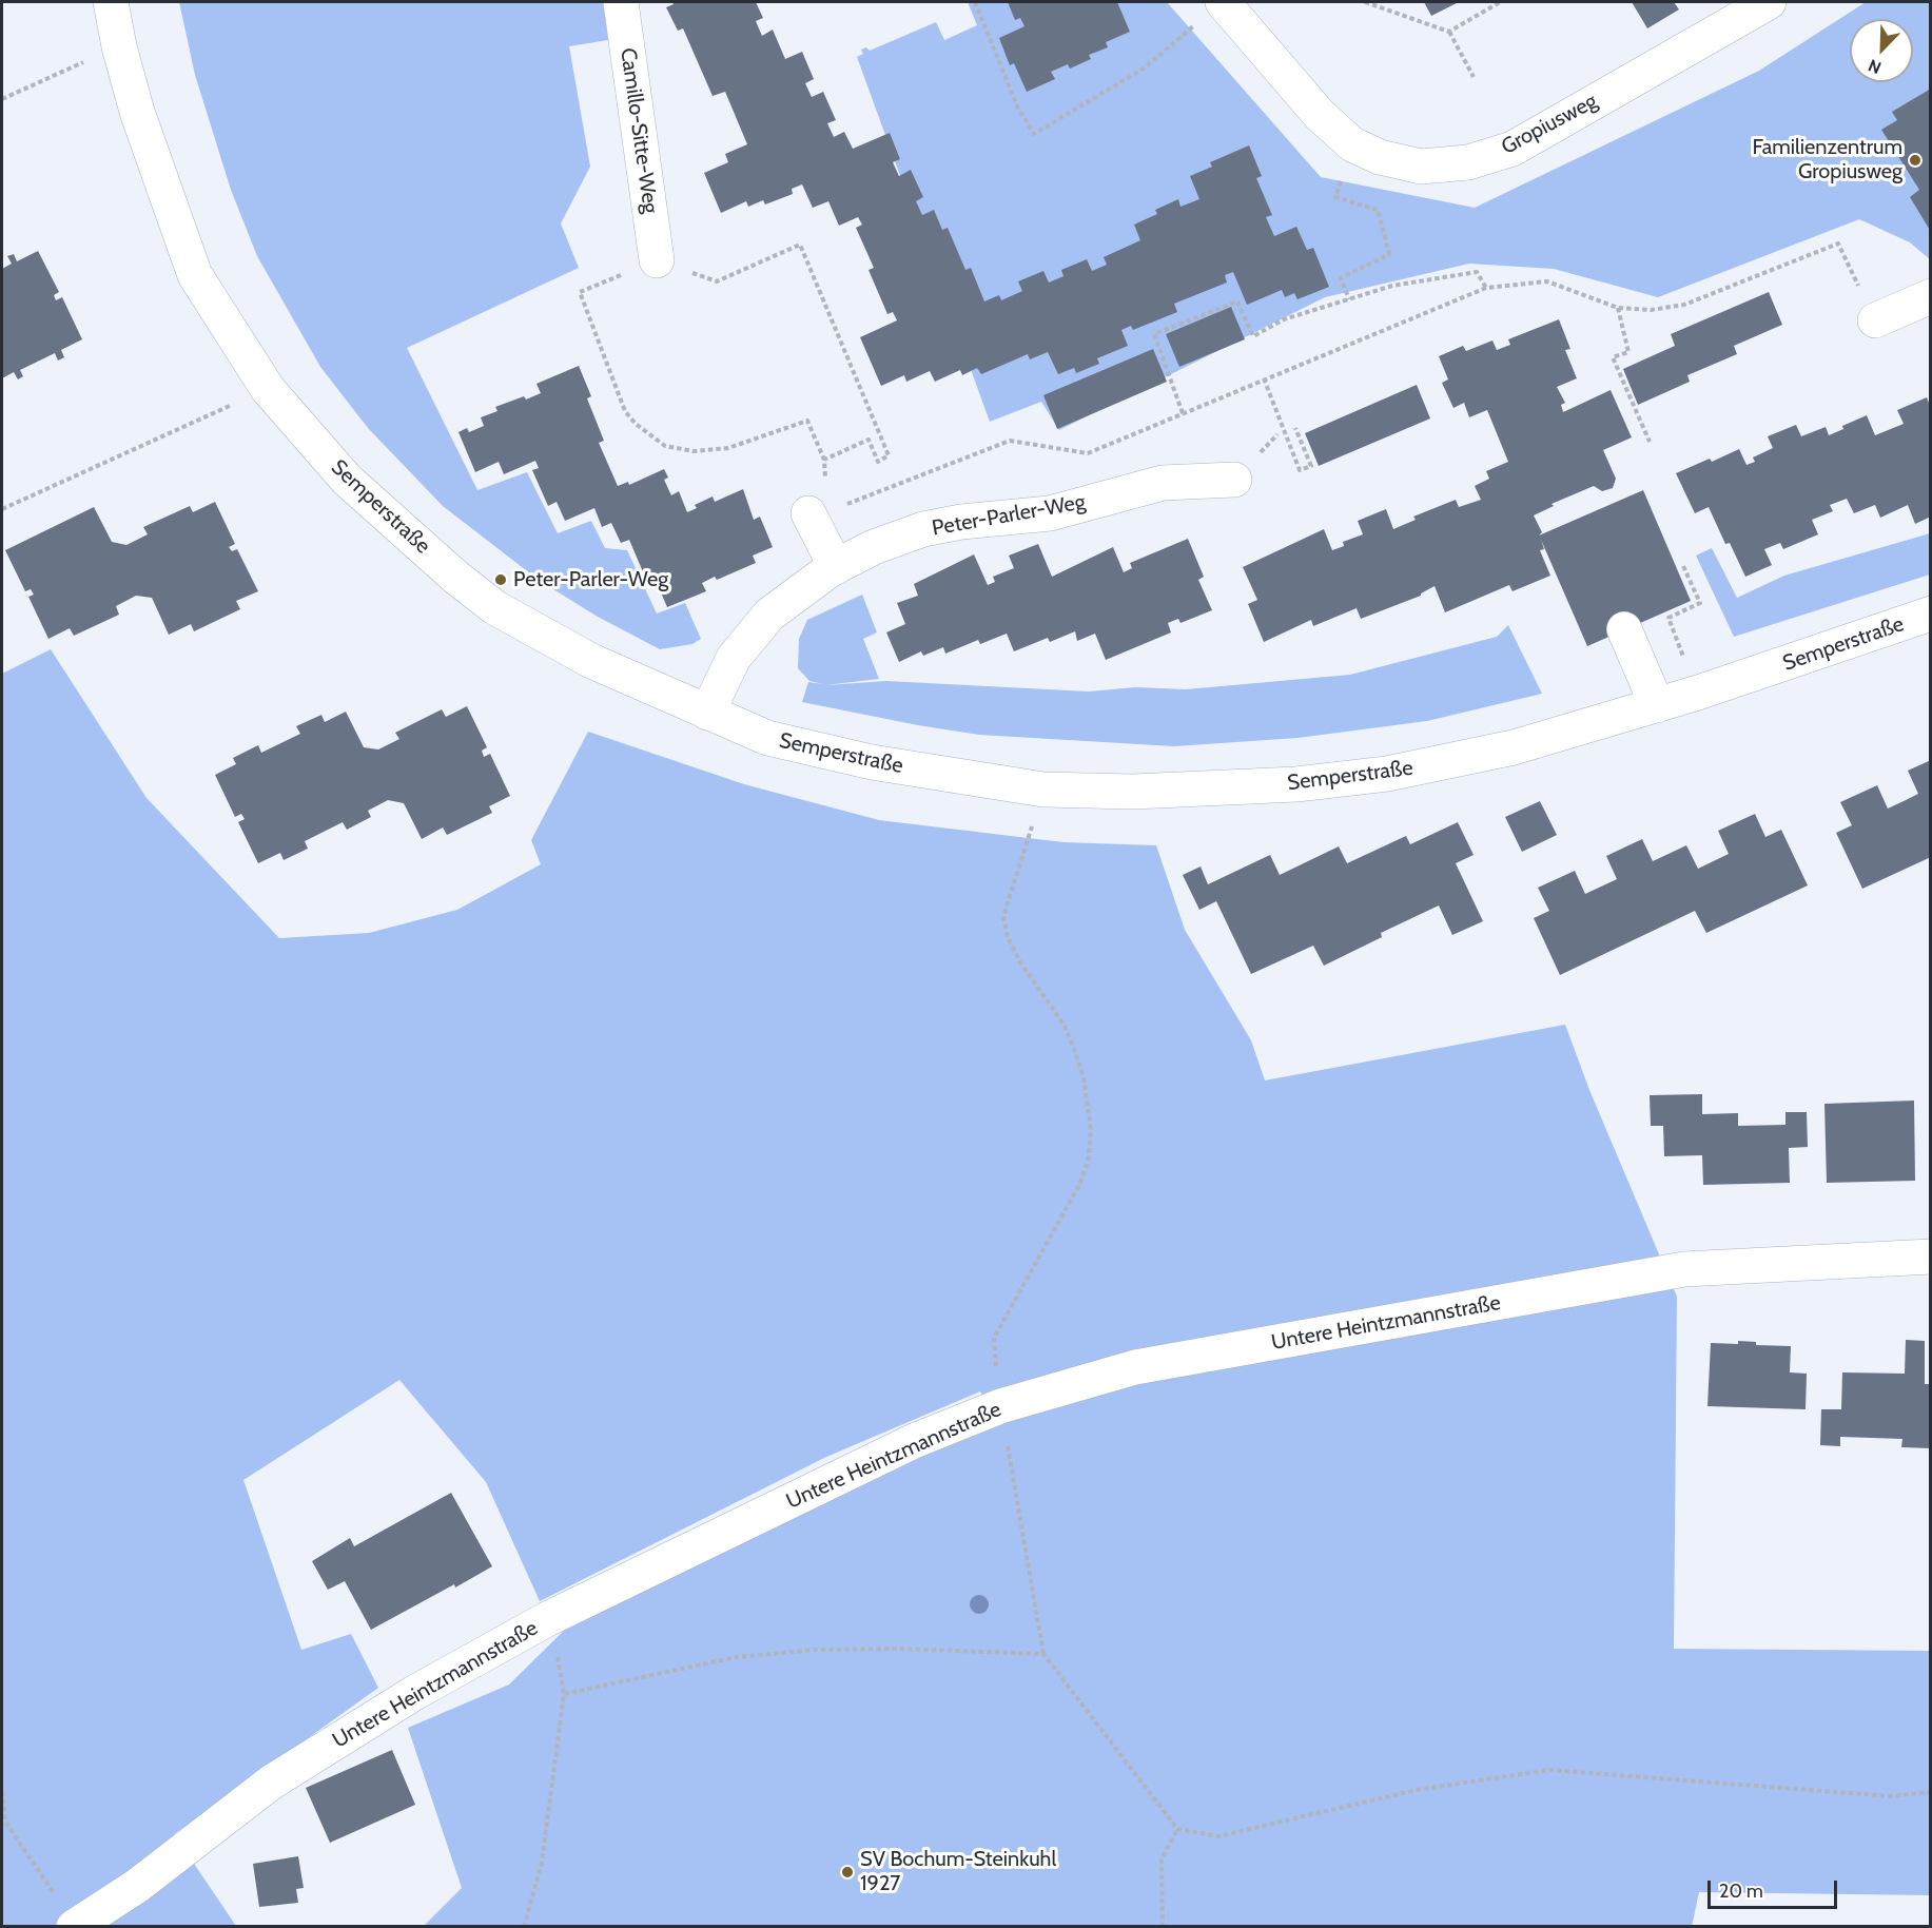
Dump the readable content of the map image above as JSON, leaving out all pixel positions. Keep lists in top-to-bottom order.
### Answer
{
  "streets": {
    "street": [
      "Gropiusweg",
      "Camillo-Sitte-Weg",
      "Semperstraße",
      "Peter-Parler-Weg",
      "Untere Heintzmannstraße"
    ]
  },
  "crossings": [
    ["Semperstraße", "Peter-Parler-Weg"]
  ],
  "places": ["Familienzentrum Gropiusweg", "Peter-Parler-Weg", "SV Bochum-Steinkuhl 1927"],
  "scale_bar": "20 m",
  "north": "bottom left"
}
